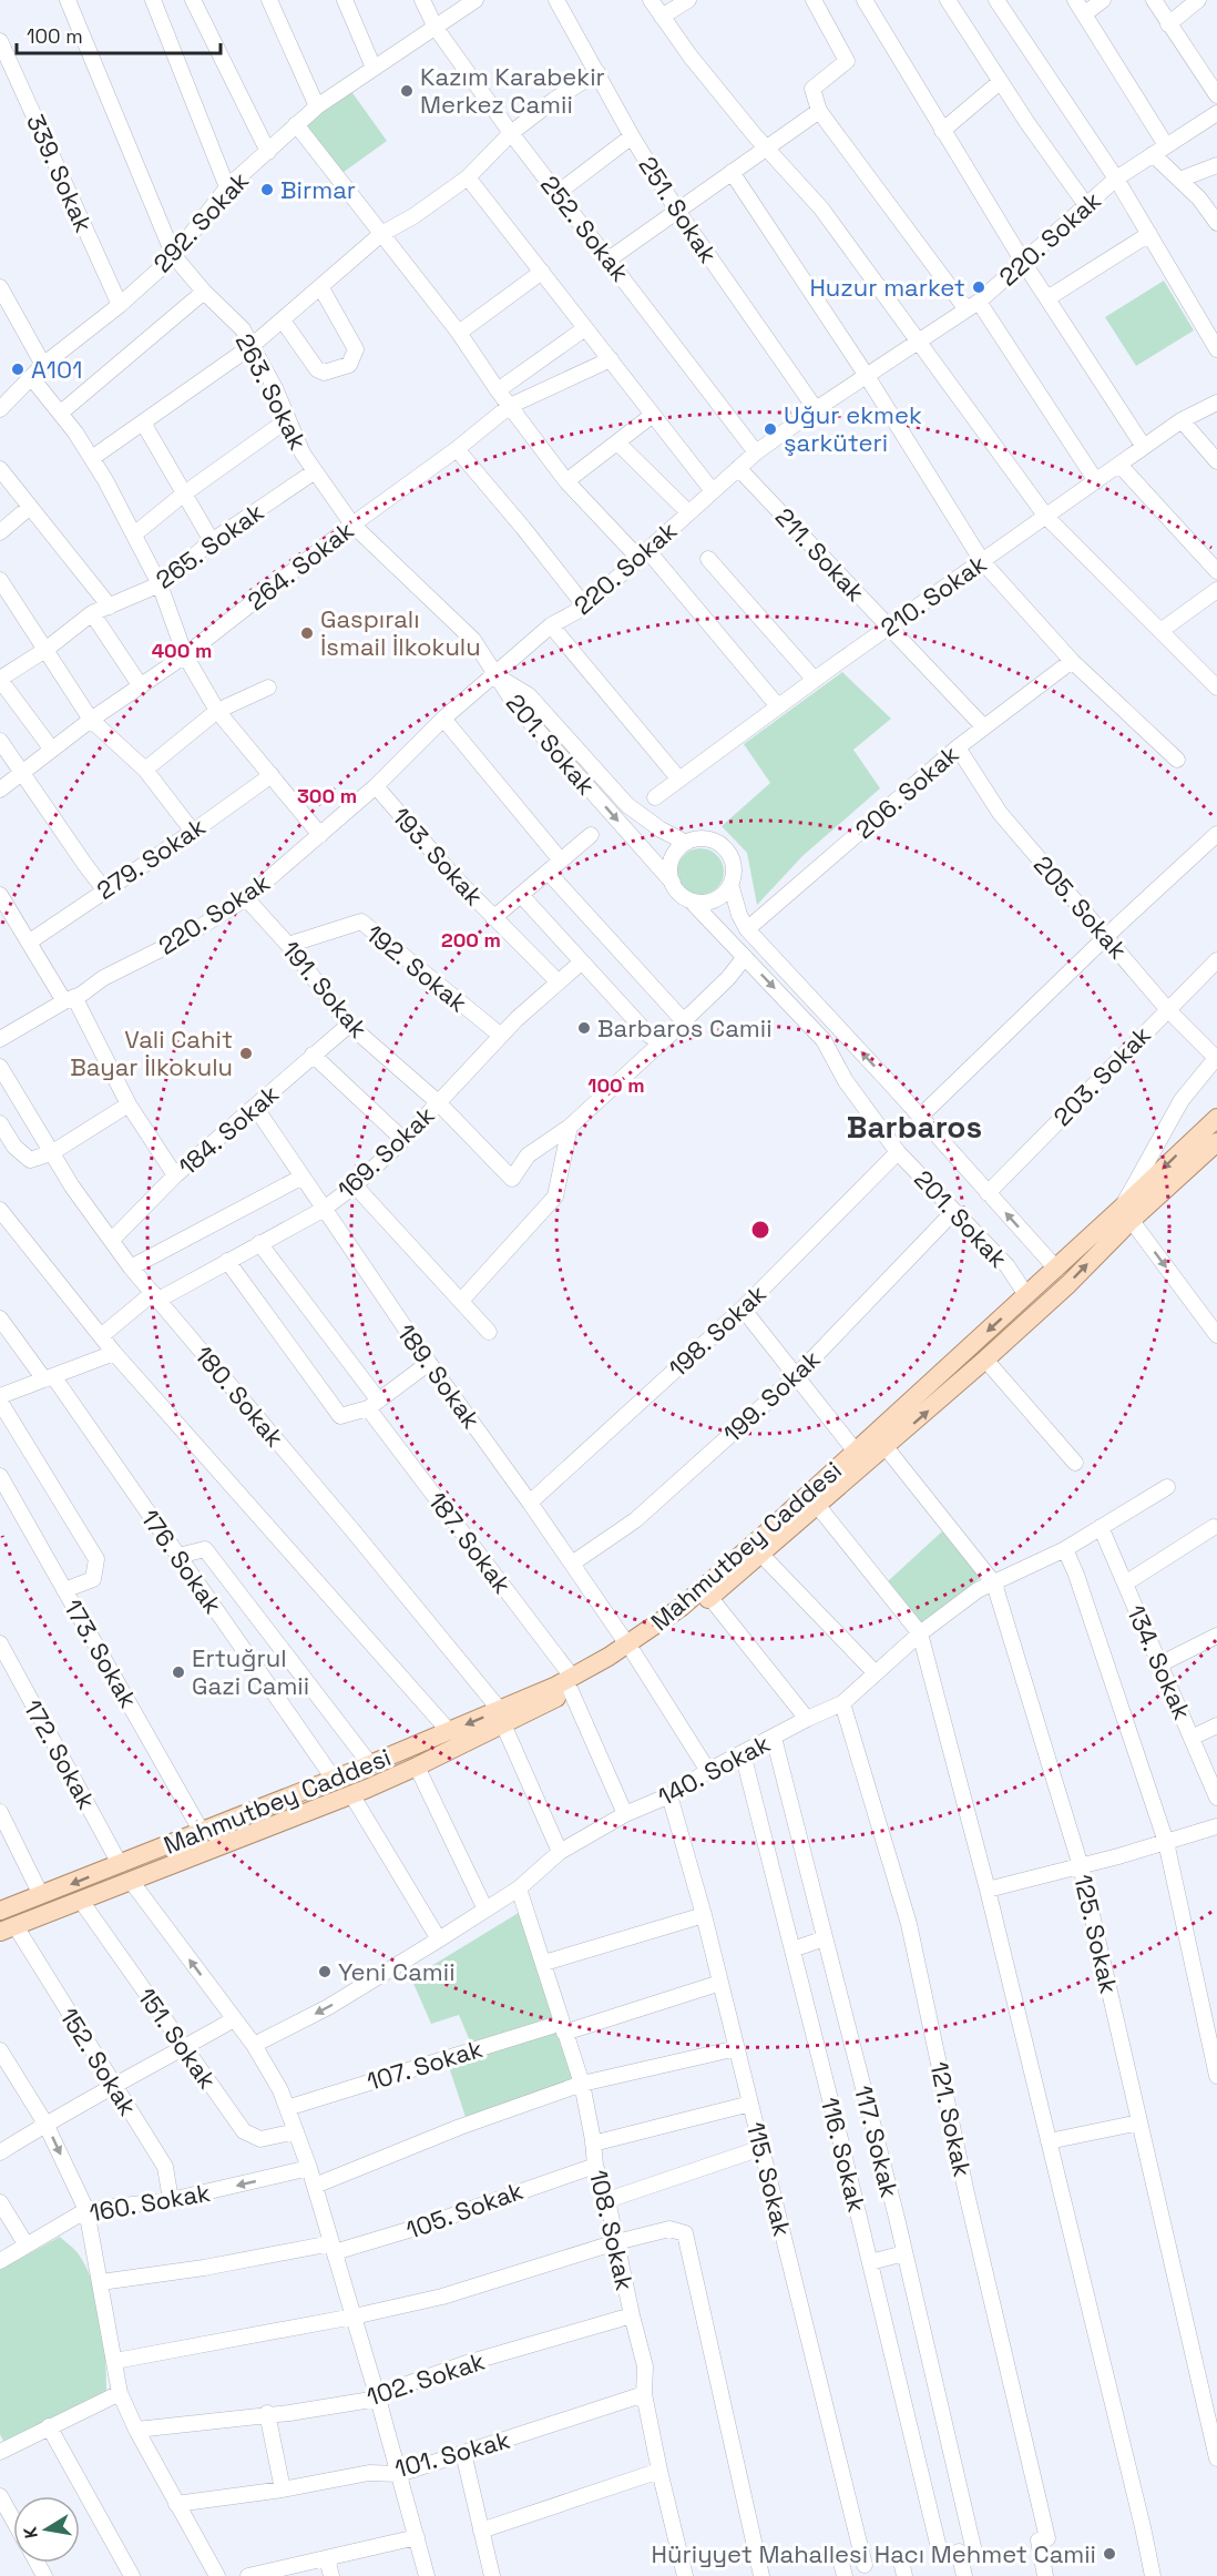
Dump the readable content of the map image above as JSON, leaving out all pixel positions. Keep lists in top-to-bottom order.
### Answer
{
  "streets": {
    "main road": ["Mahmutbey Caddesi"],
    "street": [
      "339. Sokak",
      "251. Sokak",
      "292. Sokak",
      "252. Sokak",
      "220. Sokak",
      "263. Sokak",
      "265. Sokak",
      "211. Sokak",
      "264. Sokak",
      "210. Sokak",
      "201. Sokak",
      "206. Sokak",
      "193. Sokak",
      "279. Sokak",
      "205. Sokak",
      "192. Sokak",
      "191. Sokak",
      "203. Sokak",
      "184. Sokak",
      "169. Sokak",
      "198. Sokak",
      "189. Sokak",
      "180. Sokak",
      "199. Sokak",
      "187. Sokak",
      "176. Sokak",
      "173. Sokak",
      "134. Sokak",
      "172. Sokak",
      "140. Sokak",
      "125. Sokak",
      "151. Sokak",
      "152. Sokak",
      "107. Sokak",
      "121. Sokak",
      "117. Sokak",
      "116. Sokak",
      "115. Sokak",
      "160. Sokak",
      "105. Sokak",
      "108. Sokak",
      "102. Sokak",
      "101. Sokak"
    ]
  },
  "crossings": [
    ["339. Sokak", "292. Sokak"],
    ["251. Sokak", "220. Sokak"],
    ["292. Sokak", "252. Sokak"],
    ["292. Sokak", "263. Sokak"],
    ["252. Sokak", "220. Sokak"],
    ["220. Sokak", "263. Sokak"],
    ["220. Sokak", "211. Sokak"],
    ["220. Sokak", "201. Sokak"],
    ["220. Sokak", "193. Sokak"],
    ["220. Sokak", "191. Sokak"],
    ["263. Sokak", "265. Sokak"],
    ["263. Sokak", "264. Sokak"],
    ["263. Sokak", "201. Sokak"],
    ["211. Sokak", "210. Sokak"],
    ["211. Sokak", "206. Sokak"],
    ["201. Sokak", "206. Sokak"],
    ["201. Sokak", "203. Sokak"],
    ["201. Sokak", "198. Sokak"],
    ["201. Sokak", "199. Sokak"],
    ["201. Sokak", "Mahmutbey Caddesi"],
    ["206. Sokak", "205. Sokak"],
    ["193. Sokak", "169. Sokak"],
    ["205. Sokak", "203. Sokak"],
    ["192. Sokak", "191. Sokak"],
    ["192. Sokak", "169. Sokak"],
    ["191. Sokak", "184. Sokak"],
    ["191. Sokak", "169. Sokak"],
    ["184. Sokak", "189. Sokak"],
    ["184. Sokak", "180. Sokak"],
    ["169. Sokak", "189. Sokak"],
    ["169. Sokak", "180. Sokak"],
    ["169. Sokak", "187. Sokak"],
    ["198. Sokak", "189. Sokak"],
    ["189. Sokak", "199. Sokak"],
    ["189. Sokak", "Mahmutbey Caddesi"],
    ["189. Sokak", "140. Sokak"],
    ["180. Sokak", "Mahmutbey Caddesi"],
    ["180. Sokak", "140. Sokak"],
    ["187. Sokak", "Mahmutbey Caddesi"],
    ["187. Sokak", "140. Sokak"],
    ["Mahmutbey Caddesi", "176. Sokak"],
    ["Mahmutbey Caddesi", "173. Sokak"],
    ["Mahmutbey Caddesi", "172. Sokak"],
    ["Mahmutbey Caddesi", "125. Sokak"],
    ["Mahmutbey Caddesi", "151. Sokak"],
    ["Mahmutbey Caddesi", "152. Sokak"],
    ["134. Sokak", "140. Sokak"],
    ["140. Sokak", "125. Sokak"],
    ["140. Sokak", "121. Sokak"],
    ["140. Sokak", "117. Sokak"],
    ["140. Sokak", "116. Sokak"],
    ["140. Sokak", "115. Sokak"],
    ["140. Sokak", "108. Sokak"],
    ["152. Sokak", "160. Sokak"],
    ["107. Sokak", "115. Sokak"],
    ["107. Sokak", "108. Sokak"],
    ["105. Sokak", "108. Sokak"],
    ["108. Sokak", "102. Sokak"],
    ["108. Sokak", "101. Sokak"]
  ],
  "one_way": ["160. Sokak"],
  "districts": ["Barbaros"],
  "places": [
    "Kazım Karabekir Merkez Camii",
    "Birmar",
    "Huzur market",
    "A101",
    "Uğur ekmek şarküteri",
    "Gaspıralı İsmail İlkokulu",
    "Barbaros Camii",
    "Vali Cahit Bayar İlkokulu",
    "Ertuğrul Gazi Camii",
    "Yeni Camii",
    "Hüriyyet Mahallesi Hacı Mehmet Camii"
  ],
  "scale_bar": "100 m",
  "north": "left",
  "rings": [
    "400 m",
    "300 m",
    "200 m",
    "100 m"
  ]
}
